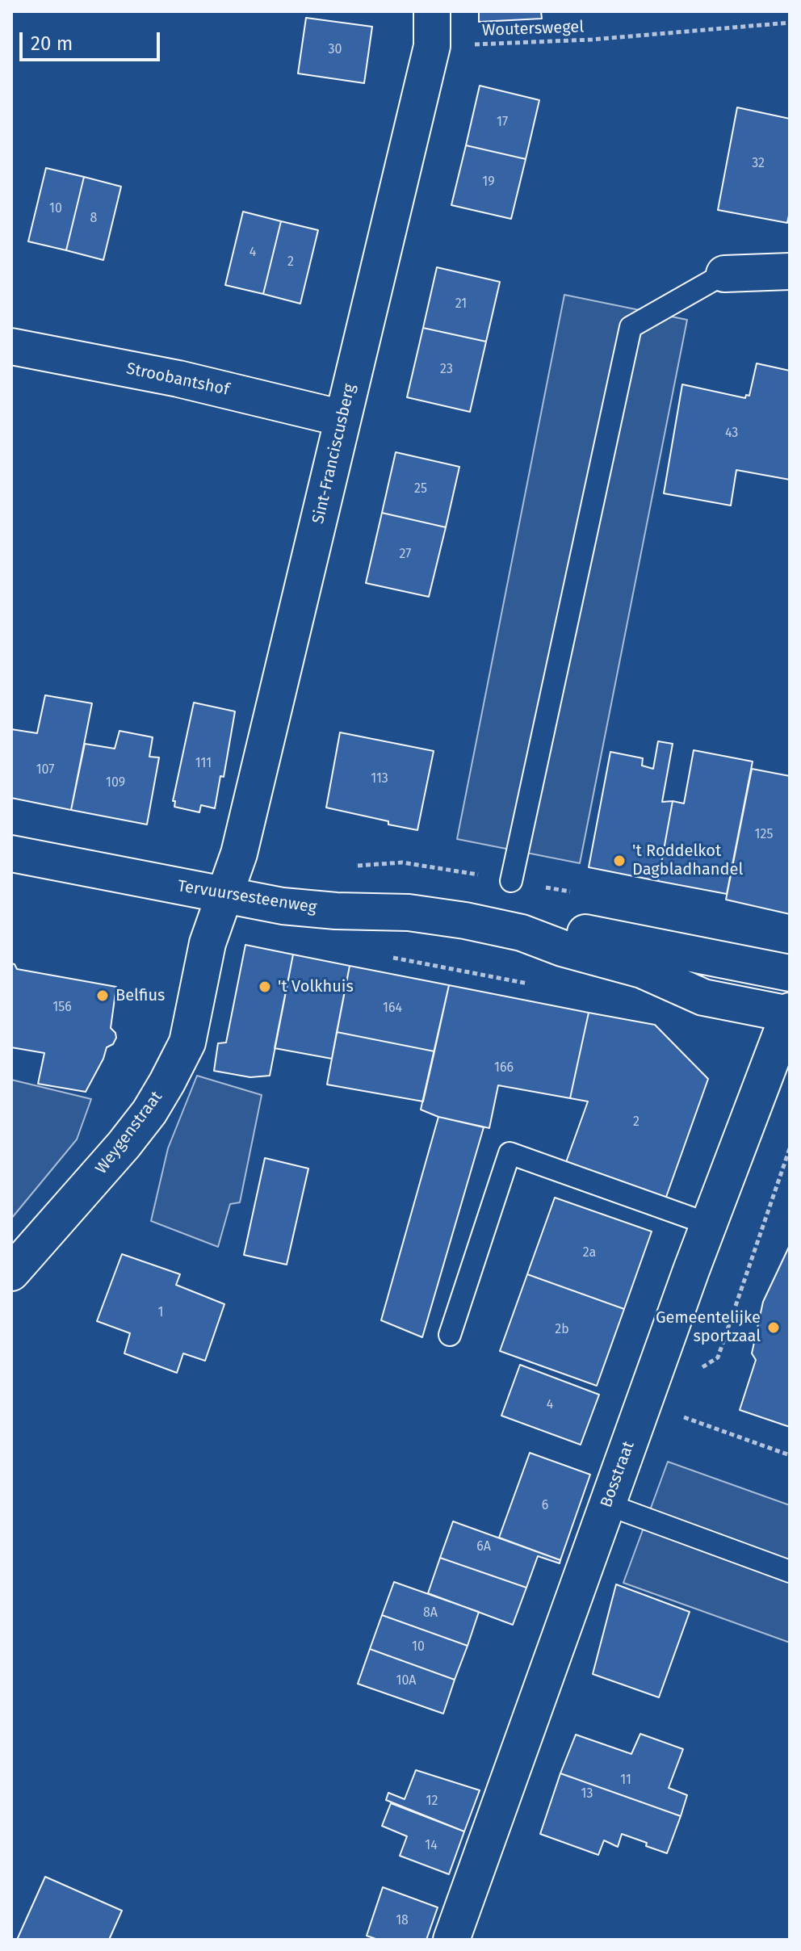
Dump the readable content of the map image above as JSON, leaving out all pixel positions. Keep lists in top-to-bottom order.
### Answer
{
  "streets": {
    "street": [
      "Stroobantshof",
      "Sint-Franciscusberg",
      "Tervuursesteenweg",
      "Weygenstraat",
      "Bosstraat"
    ],
    "path": ["Wouterswegel"]
  },
  "crossings": [
    ["Wouterswegel", "Sint-Franciscusberg"],
    ["Stroobantshof", "Sint-Franciscusberg"],
    ["Sint-Franciscusberg", "Tervuursesteenweg"],
    ["Sint-Franciscusberg", "Weygenstraat"],
    ["Tervuursesteenweg", "Weygenstraat"],
    ["Tervuursesteenweg", "Bosstraat"]
  ],
  "places": [
    "'t Roddelkot Dagbladhandel",
    "'t Volkhuis",
    "Belfius",
    "Gemeentelijke sportzaal"
  ],
  "house_numbers": [
    "30",
    "17",
    "32",
    "19",
    "10",
    "8",
    "4",
    "2",
    "21",
    "23",
    "43",
    "25",
    "27",
    "111",
    "107",
    "113",
    "109",
    "125",
    "156",
    "164",
    "166",
    "2",
    "2a",
    "1",
    "2b",
    "4",
    "6",
    "6A",
    "8A",
    "10",
    "10A",
    "11",
    "13",
    "12",
    "14",
    "18"
  ],
  "scale_bar": "20 m"
}
